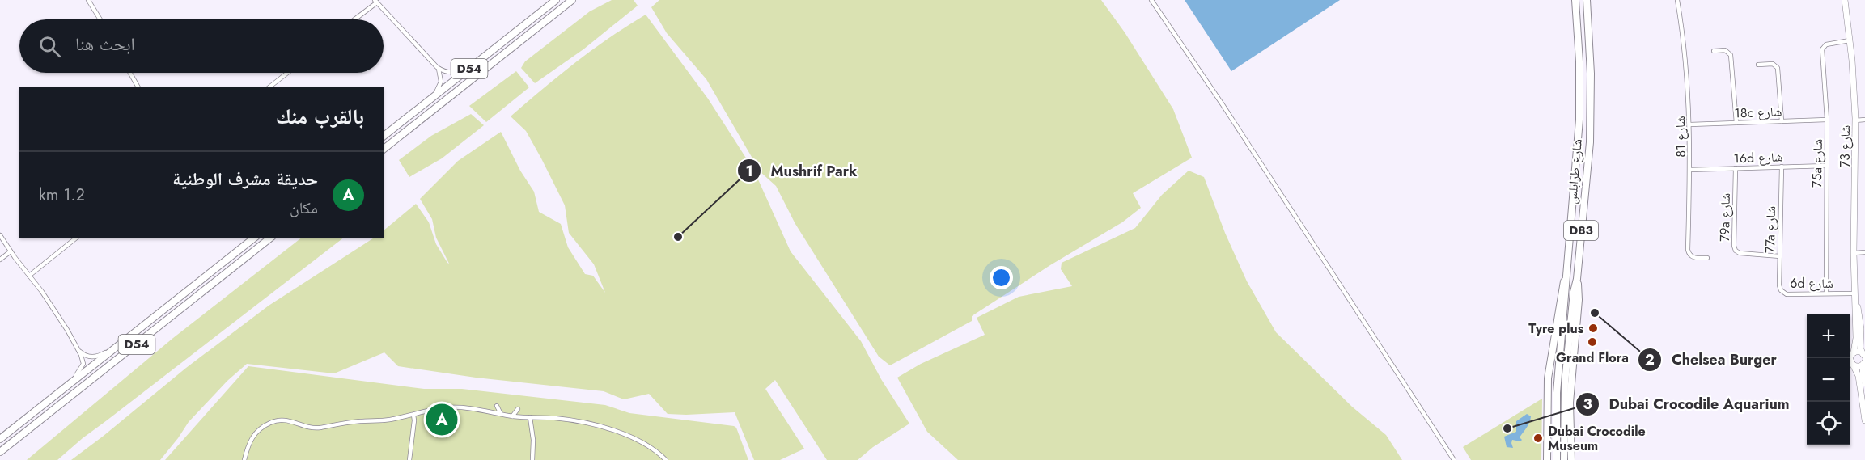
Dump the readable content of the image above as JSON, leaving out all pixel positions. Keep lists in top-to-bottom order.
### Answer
{
  "streets": {
    "highway": ["D54", "شارع طرابلس", "D83"],
    "street": [
      "18c شارع",
      "شارع 81",
      "شارع 73",
      "16d شارع",
      "75a شارع",
      "79a شارع",
      "77a شارع",
      "6d شارع"
    ]
  },
  "crossings": [
    ["18c شارع", "شارع 81"],
    ["18c شارع", "75a شارع"],
    ["شارع 81", "16d شارع"],
    ["شارع 73", "75a شارع"],
    ["شارع 73", "6d شارع"],
    ["16d شارع", "75a شارع"],
    ["16d شارع", "79a شارع"],
    ["16d شارع", "77a شارع"],
    ["75a شارع", "6d شارع"],
    ["79a شارع", "77a شارع"],
    ["77a شارع", "6d شارع"]
  ],
  "places": [
    "Mushrif Park",
    "Chelsea Burger",
    "Tyre plus",
    "Grand Flora",
    "Dubai Crocodile Aquarium",
    "Dubai Crocodile Museum"
  ],
  "page": {
    "search": "ابحث هنا",
    "heading": "بالقرب منك",
    "list": [
      {
        "mark": "A",
        "name": "حديقة مشرف الوطنية",
        "note": "مكان",
        "value": "1.2 km"
      }
    ],
    "map_buttons": ["+", "−"],
    "pins": "A"
  }
}
